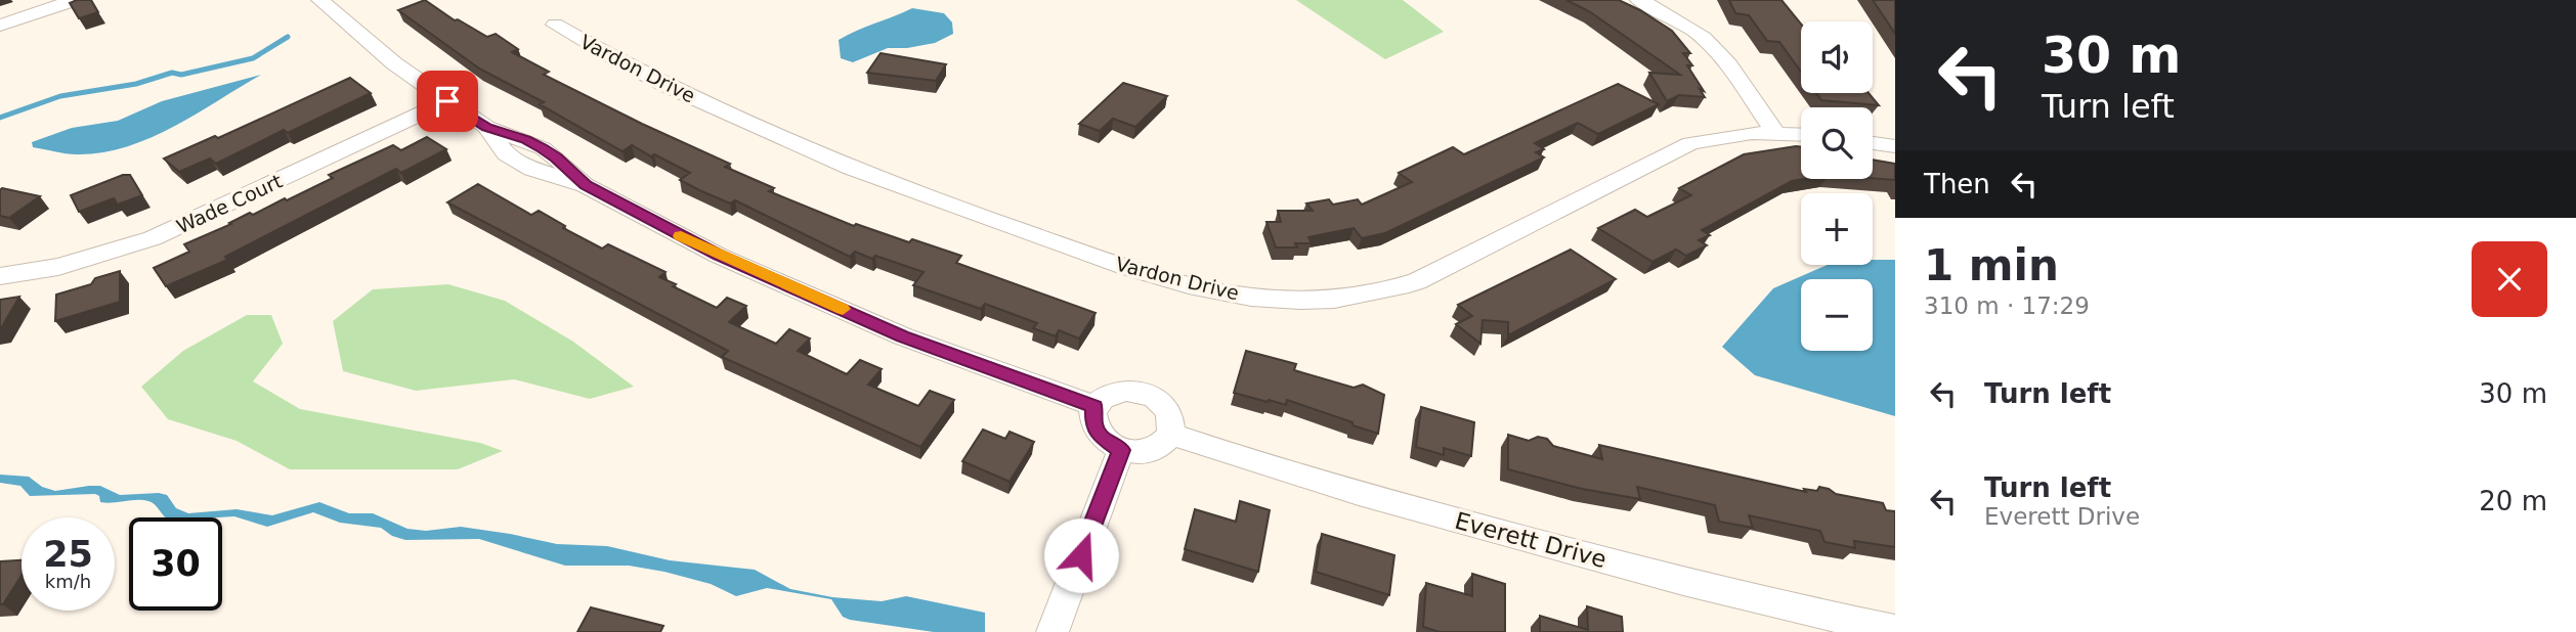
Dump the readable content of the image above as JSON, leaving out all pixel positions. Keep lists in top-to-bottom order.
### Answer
{
  "streets": {
    "street": ["Vardon Drive", "Wade Court", "Everett Drive"]
  },
  "page": {
    "turn": ["30 m", "Turn left"],
    "map_buttons": ["+", "−"],
    "then": "Then",
    "heading": ["1 min", "310 m · 17:29"],
    "list": [
      {
        "name": "Turn left",
        "value": "30 m"
      },
      {
        "name": "Turn left",
        "note": "Everett Drive",
        "value": "20 m"
      }
    ],
    "speed": "25 km/h",
    "limit": "30"
  }
}
